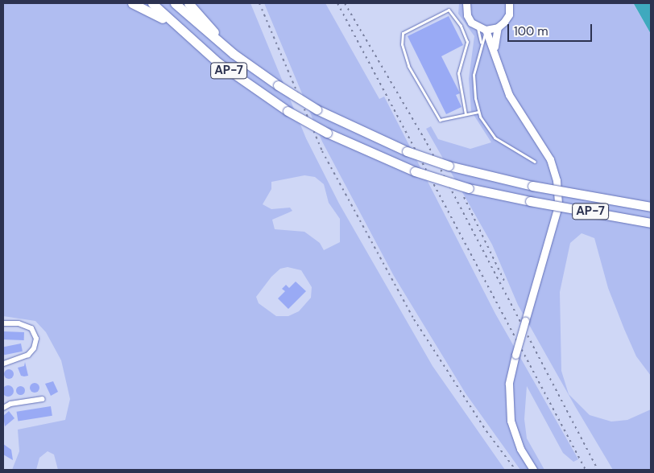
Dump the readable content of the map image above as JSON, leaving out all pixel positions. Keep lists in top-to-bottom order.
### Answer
{
  "streets": {
    "highway": ["AP-7"]
  },
  "scale_bar": "100 m"
}
